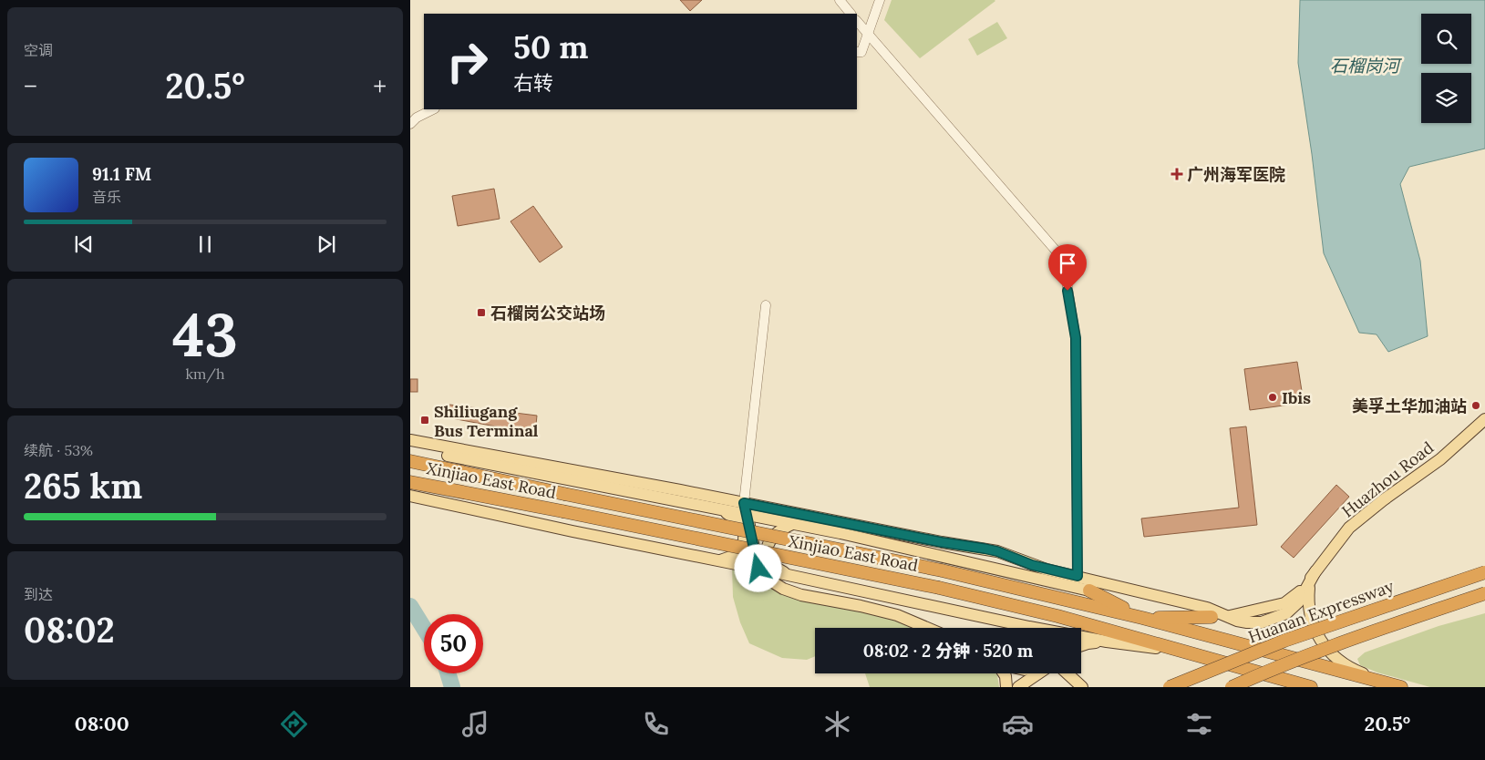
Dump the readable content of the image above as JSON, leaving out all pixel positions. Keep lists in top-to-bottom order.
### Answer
{
  "streets": {
    "highway": ["Xinjiao East Road", "Huanan Expressway"],
    "main road": ["Huazhou Road"]
  },
  "water": ["石榴岗河"],
  "places": {
    "health": ["广州海军医院"],
    "transit": ["石榴岗公交站场", "Shiliugang Bus Terminal"],
    "other": ["Ibis", "美孚土华加油站"]
  },
  "page": {
    "tile": [
      "空调",
      ["43", "km/h"],
      ["续航 · 53%", "265 km"],
      ["到达", "08:02"]
    ],
    "turn": ["50 m", "右转"],
    "heat": ["−", "20.5°", "+"],
    "song": ["91.1 FM", "音乐"],
    "limit": "50",
    "trip": "08:02 · 2 分钟 · 520 m",
    "tabs": ["08:00", "20.5°"]
  }
}
